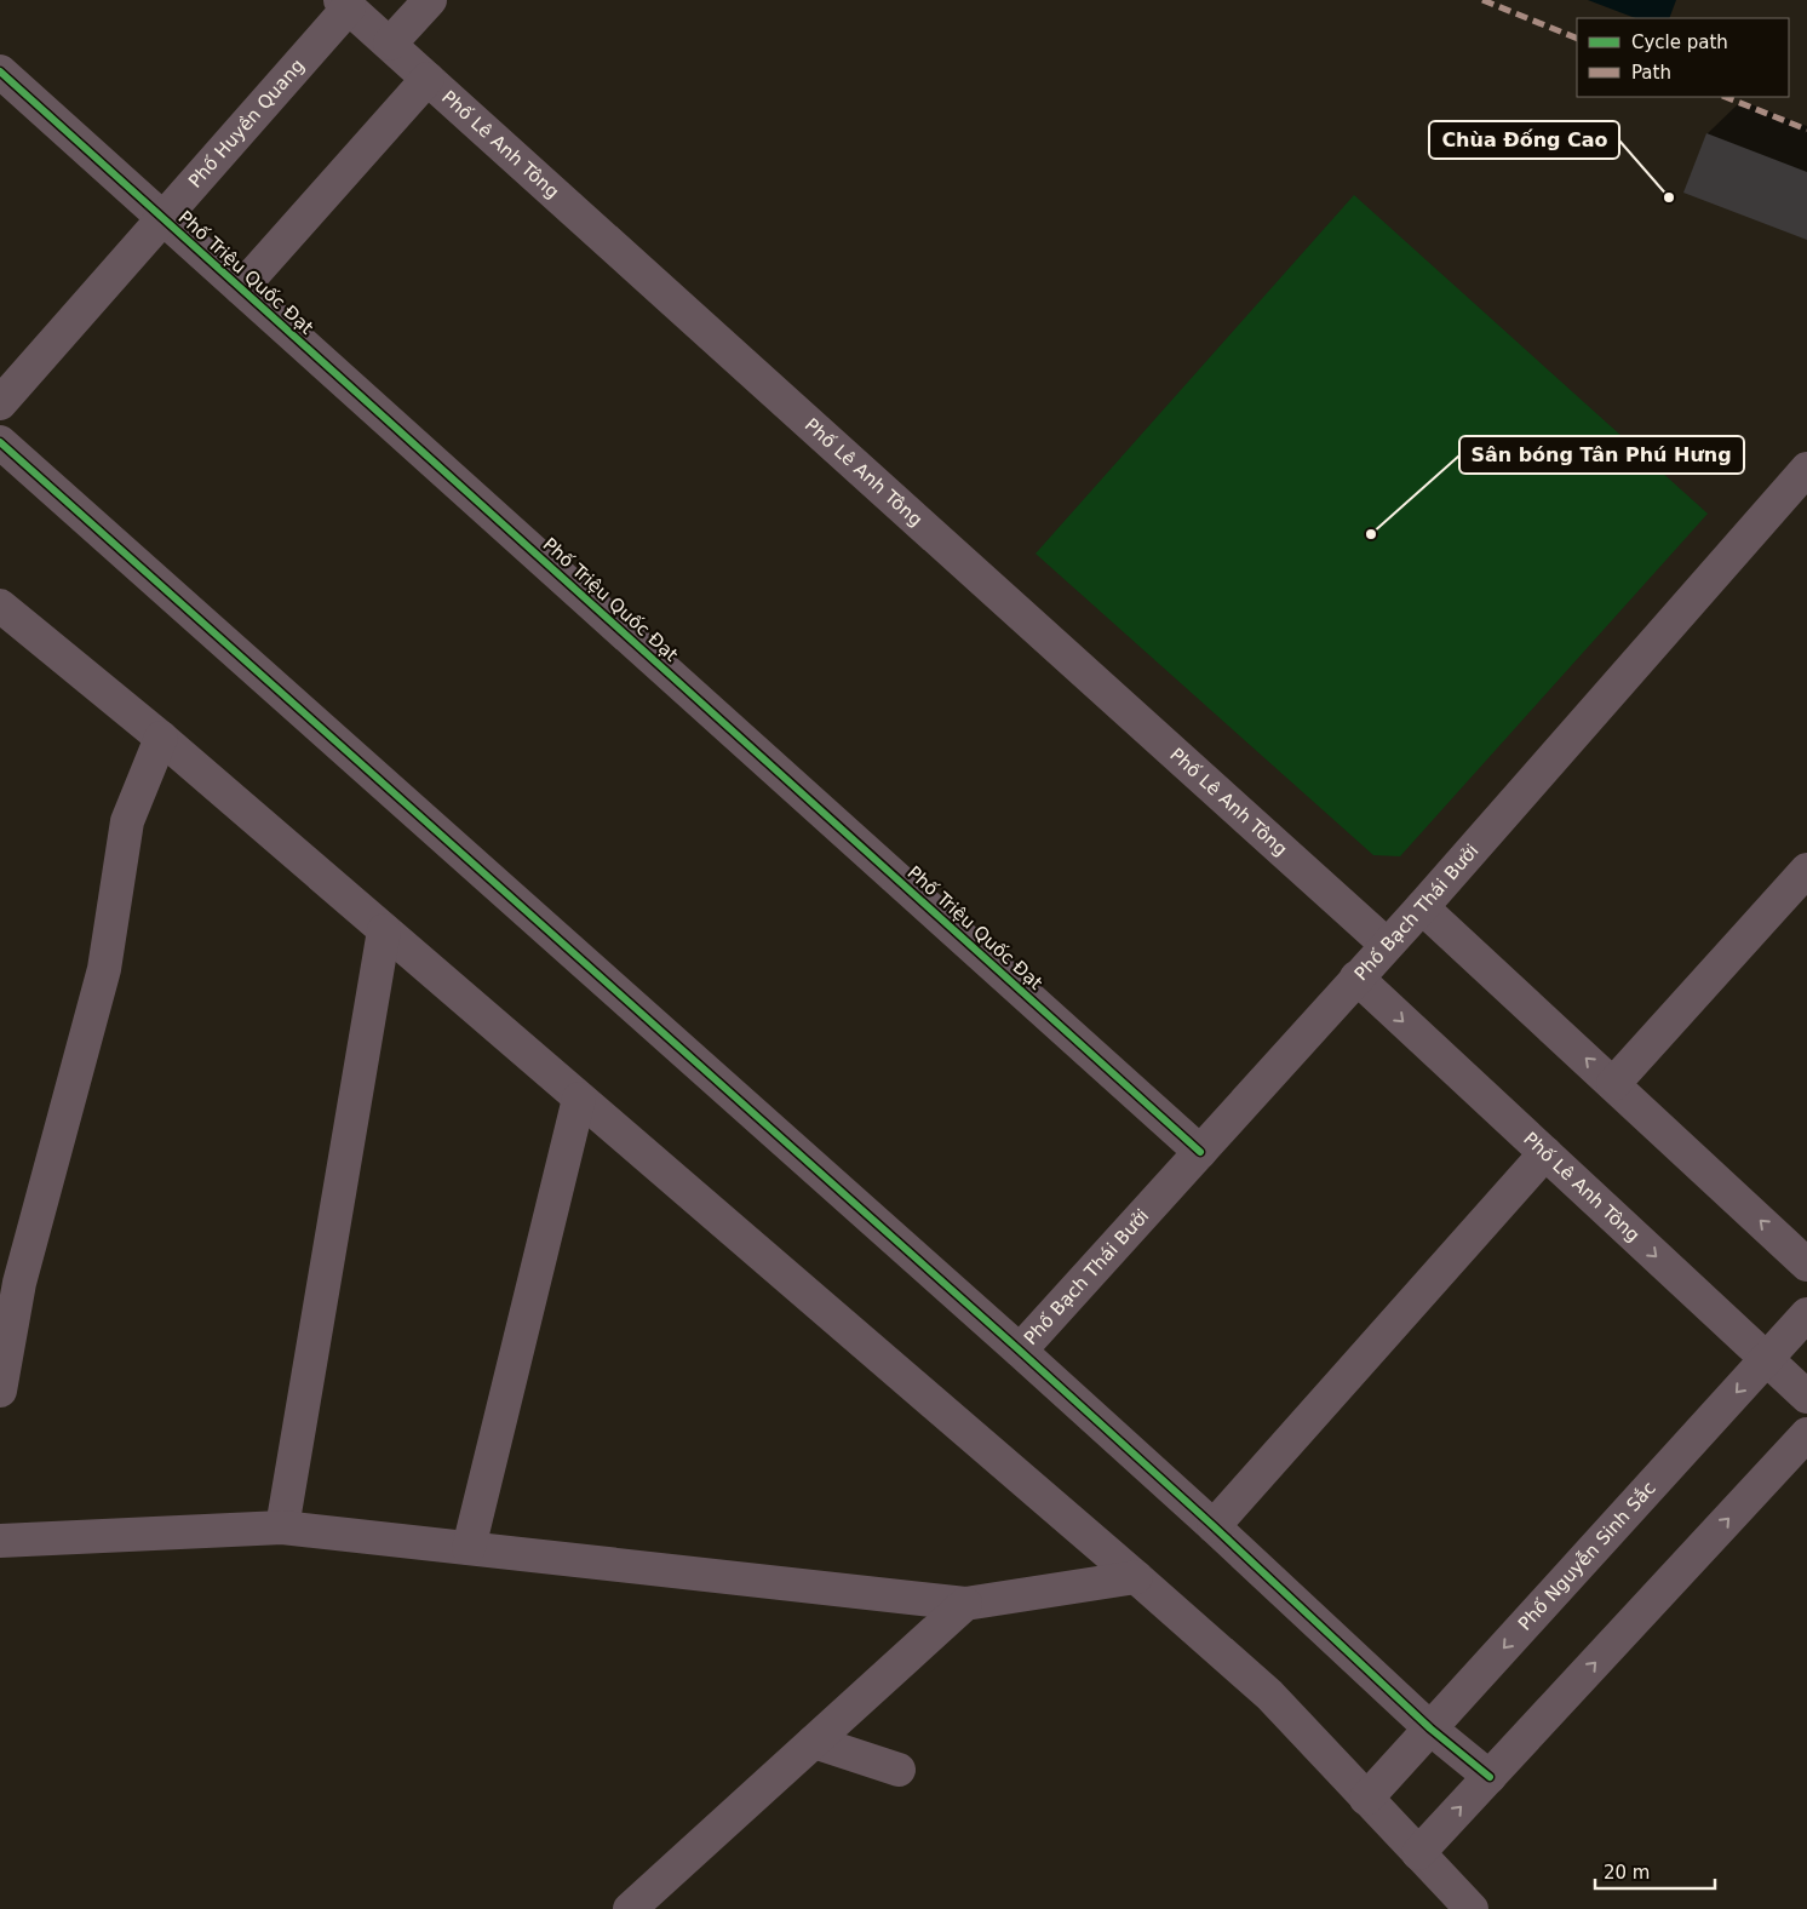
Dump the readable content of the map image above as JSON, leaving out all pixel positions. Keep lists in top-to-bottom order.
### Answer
{
  "streets": {
    "street": [
      "Phố Huyền Quang",
      "Phố Lê Anh Tông",
      "Phố Triệu Quốc Đạt",
      "Phố Bạch Thái Bưởi",
      "Phố Nguyễn Sinh Sắc"
    ]
  },
  "crossings": [
    ["Phố Huyền Quang", "Phố Lê Anh Tông"],
    ["Phố Huyền Quang", "Phố Triệu Quốc Đạt"],
    ["Phố Lê Anh Tông", "Phố Bạch Thái Bưởi"],
    ["Phố Lê Anh Tông", "Phố Nguyễn Sinh Sắc"],
    ["Phố Triệu Quốc Đạt", "Phố Bạch Thái Bưởi"]
  ],
  "places": ["Chùa Đống Cao", "Sân bóng Tân Phú Hưng"],
  "legend": ["Cycle path", "Path"],
  "scale_bar": "20 m"
}
